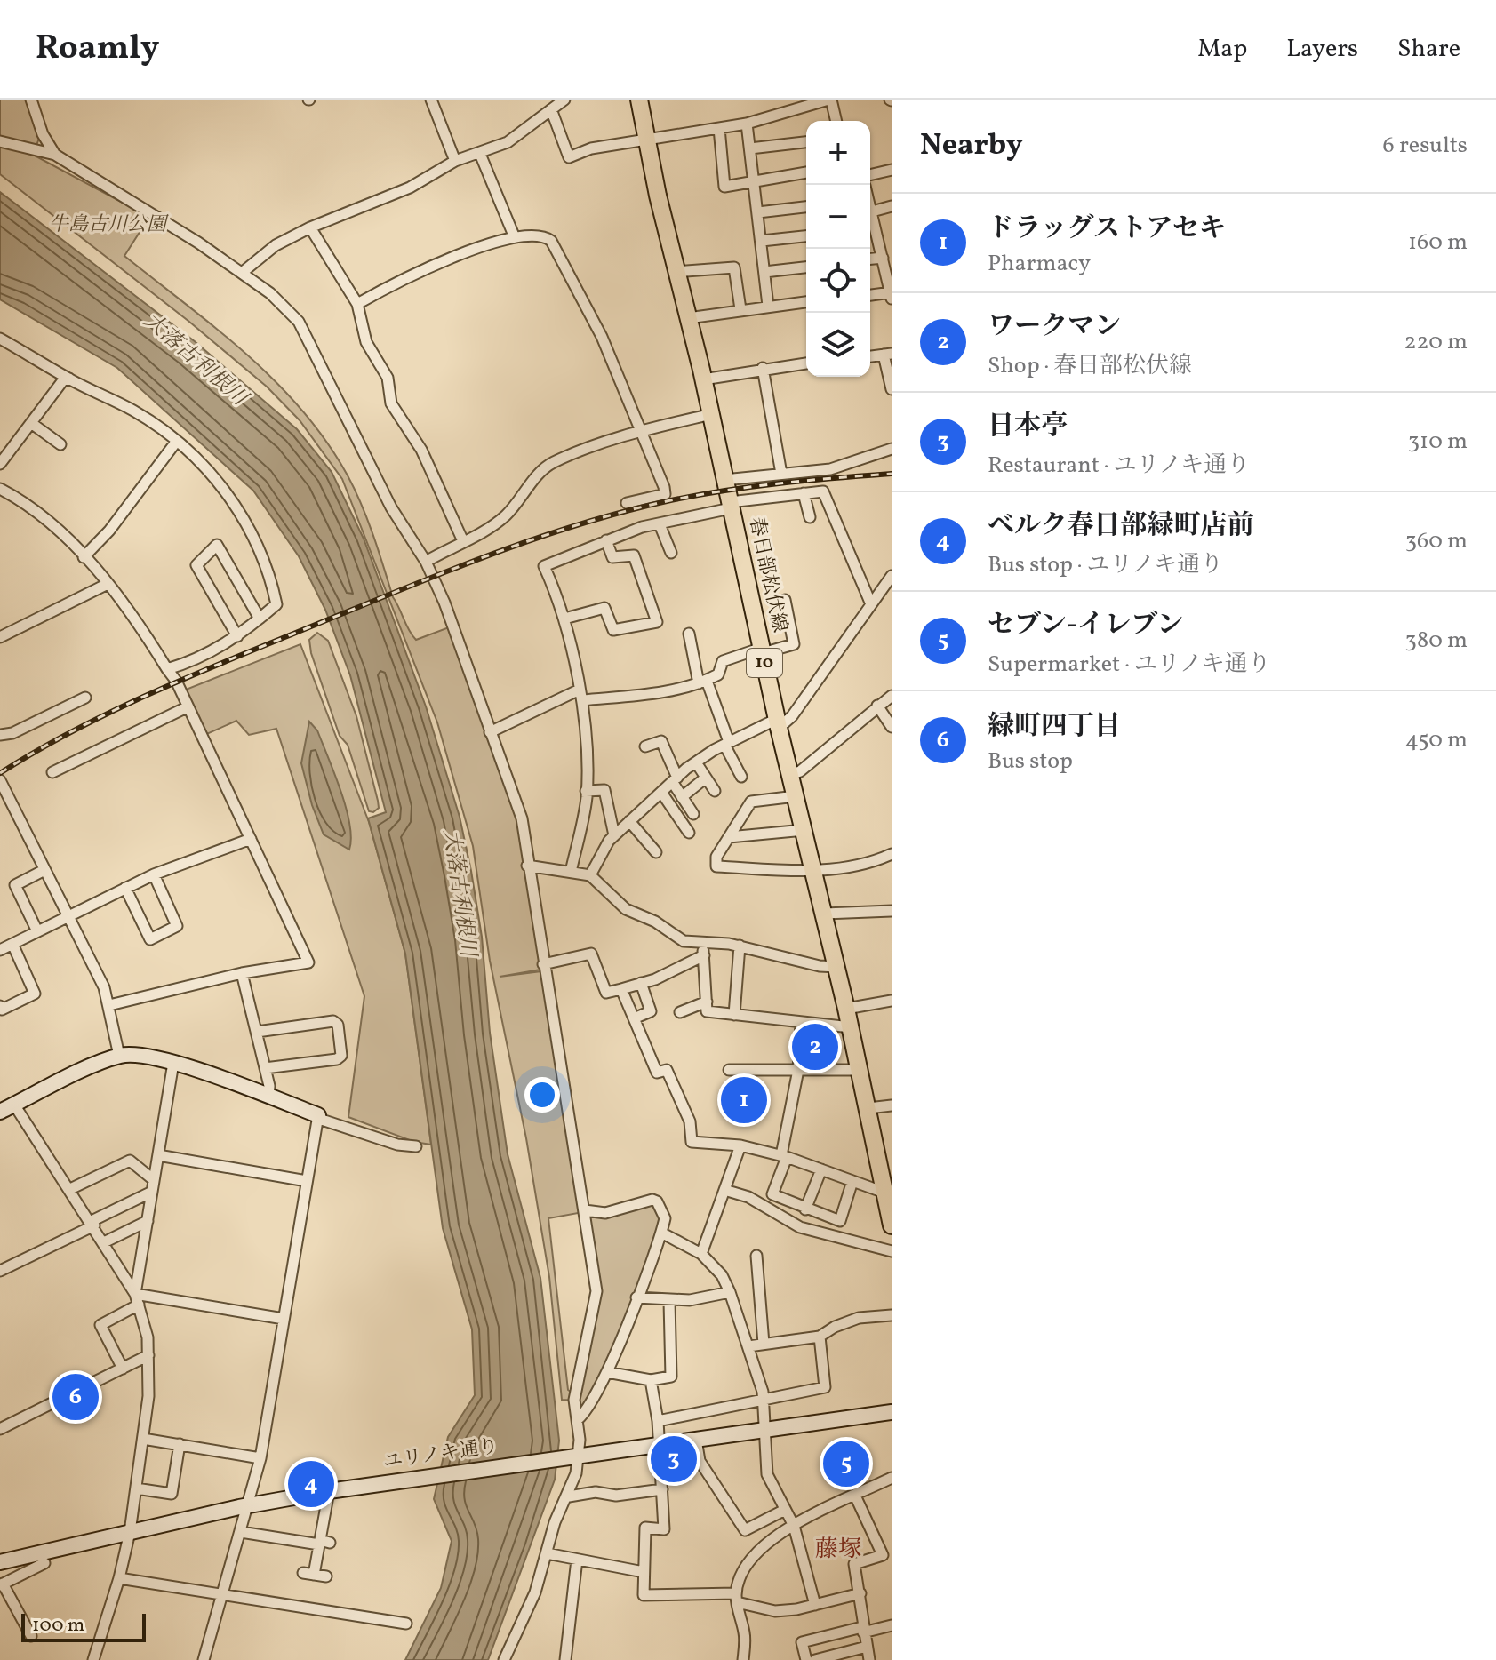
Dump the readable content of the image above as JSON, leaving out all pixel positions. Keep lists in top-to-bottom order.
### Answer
{
  "streets": {
    "main road": ["春日部松伏線", "10"],
    "street": ["ユリノキ通り"]
  },
  "districts": ["藤塚"],
  "water": ["大落古利根川"],
  "parks": ["牛島古川公園"],
  "scale_bar": "100 m",
  "page": {
    "header": "Roamly",
    "nav": ["Map", "Layers", "Share"],
    "heading": ["Nearby", "6 results"],
    "map_buttons": ["+", "−"],
    "list": [
      {
        "mark": "1",
        "name": "ドラッグストアセキ",
        "note": "Pharmacy",
        "value": "160 m"
      },
      {
        "mark": "2",
        "name": "ワークマン",
        "note": "Shop · 春日部松伏線",
        "value": "220 m"
      },
      {
        "mark": "3",
        "name": "日本亭",
        "note": "Restaurant · ユリノキ通り",
        "value": "310 m"
      },
      {
        "mark": "4",
        "name": "ベルク春日部緑町店前",
        "note": "Bus stop · ユリノキ通り",
        "value": "360 m"
      },
      {
        "mark": "5",
        "name": "セブン-イレブン",
        "note": "Supermarket · ユリノキ通り",
        "value": "380 m"
      },
      {
        "mark": "6",
        "name": "緑町四丁目",
        "note": "Bus stop",
        "value": "450 m"
      }
    ],
    "pins": [
      "2",
      "1",
      "6",
      "3",
      "5",
      "4"
    ],
    "scale": "100 m"
  }
}
